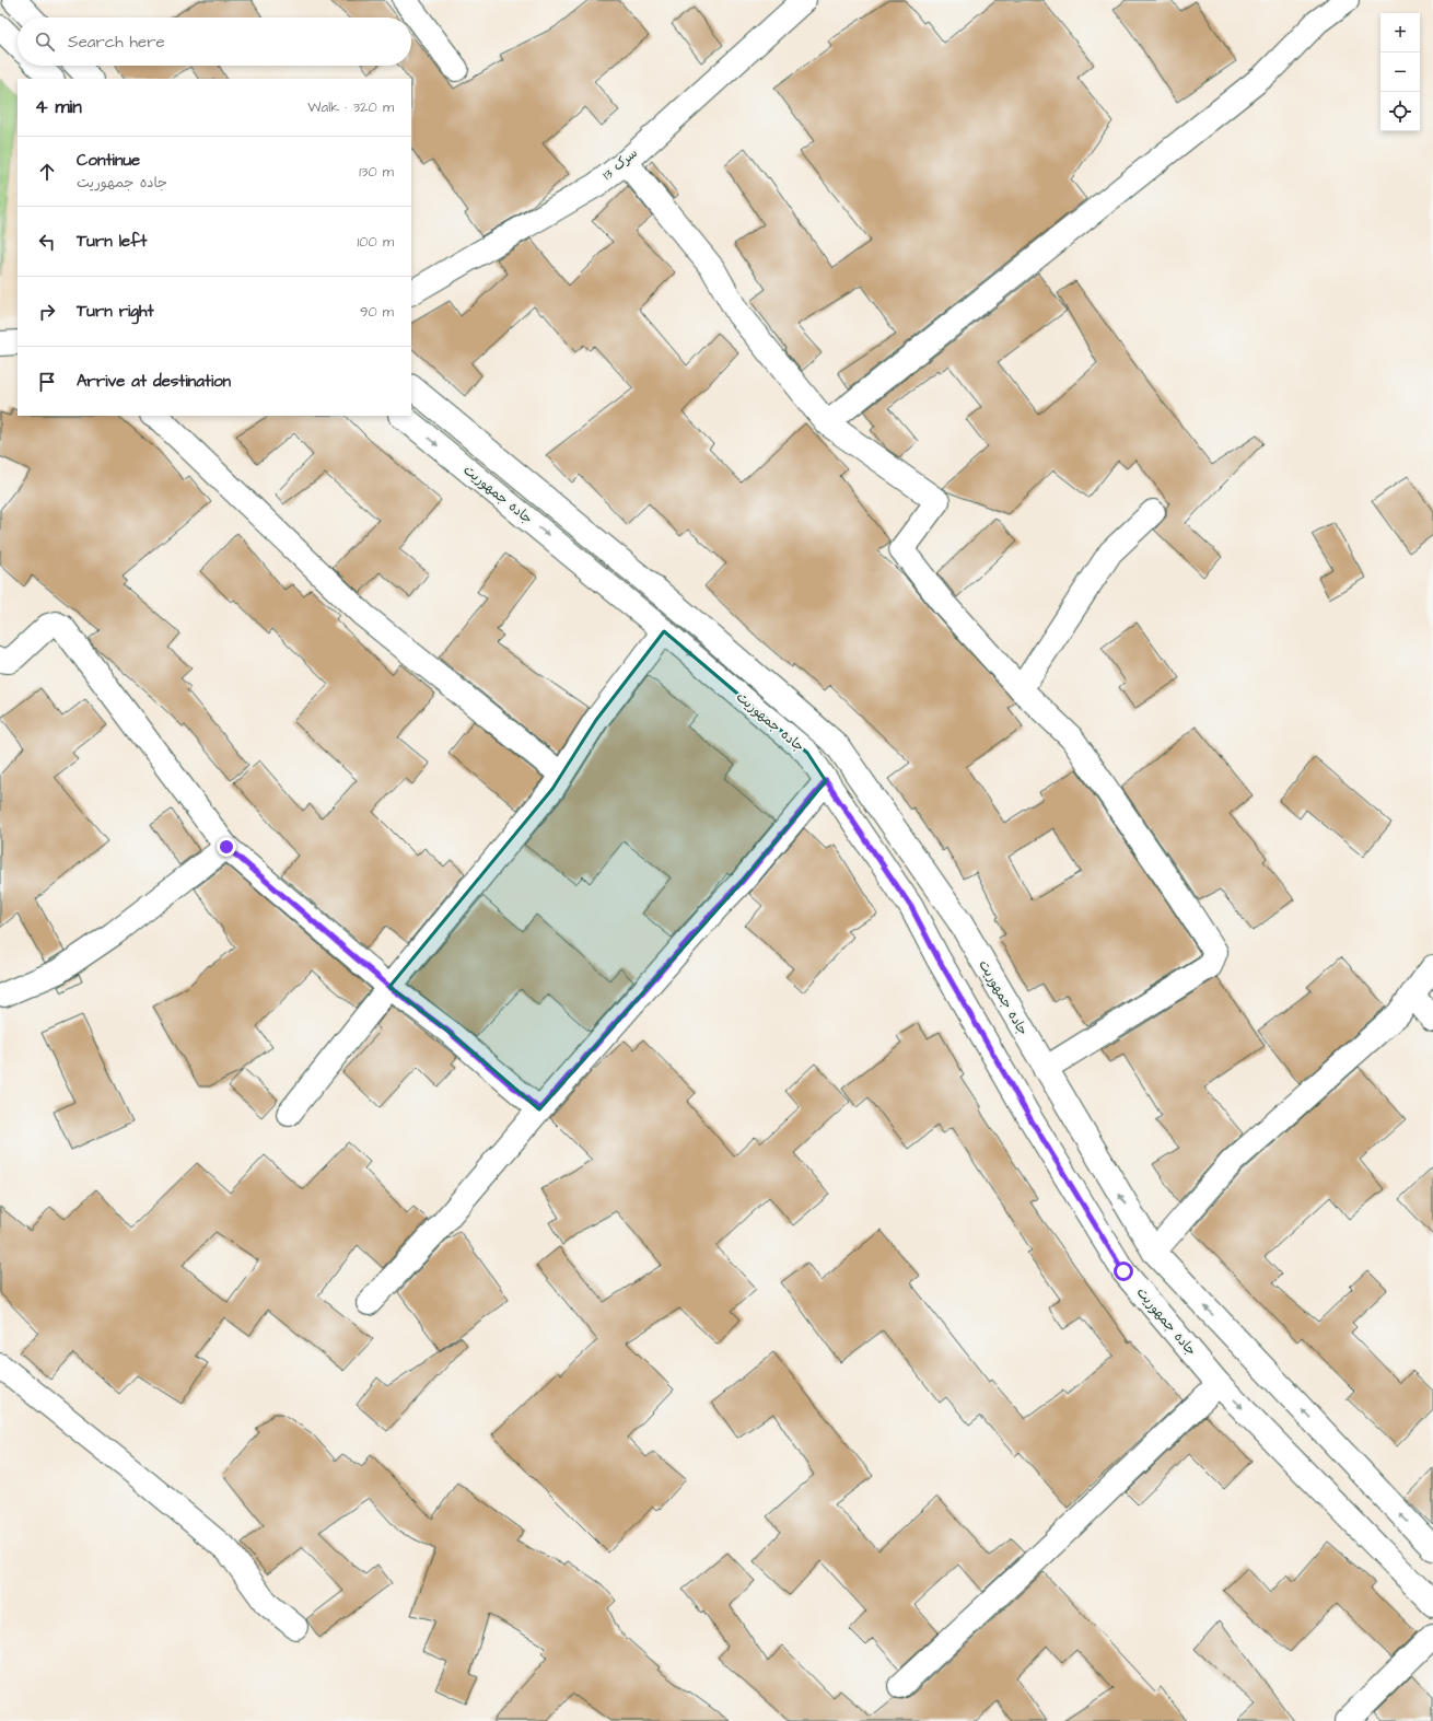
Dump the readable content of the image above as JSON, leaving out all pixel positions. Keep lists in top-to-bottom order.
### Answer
{
  "streets": {
    "street": ["سرک 13", "جاده جمهوریت"]
  },
  "page": {
    "map_buttons": ["+", "−"],
    "search": "Search here",
    "heading": ["4 min", "Walk · 320 m"],
    "list": [
      ["Continue", "جاده جمهوریت", "130 m"],
      ["Turn left", "100 m"],
      ["Turn right", "90 m"],
      "Arrive at destination"
    ]
  }
}
